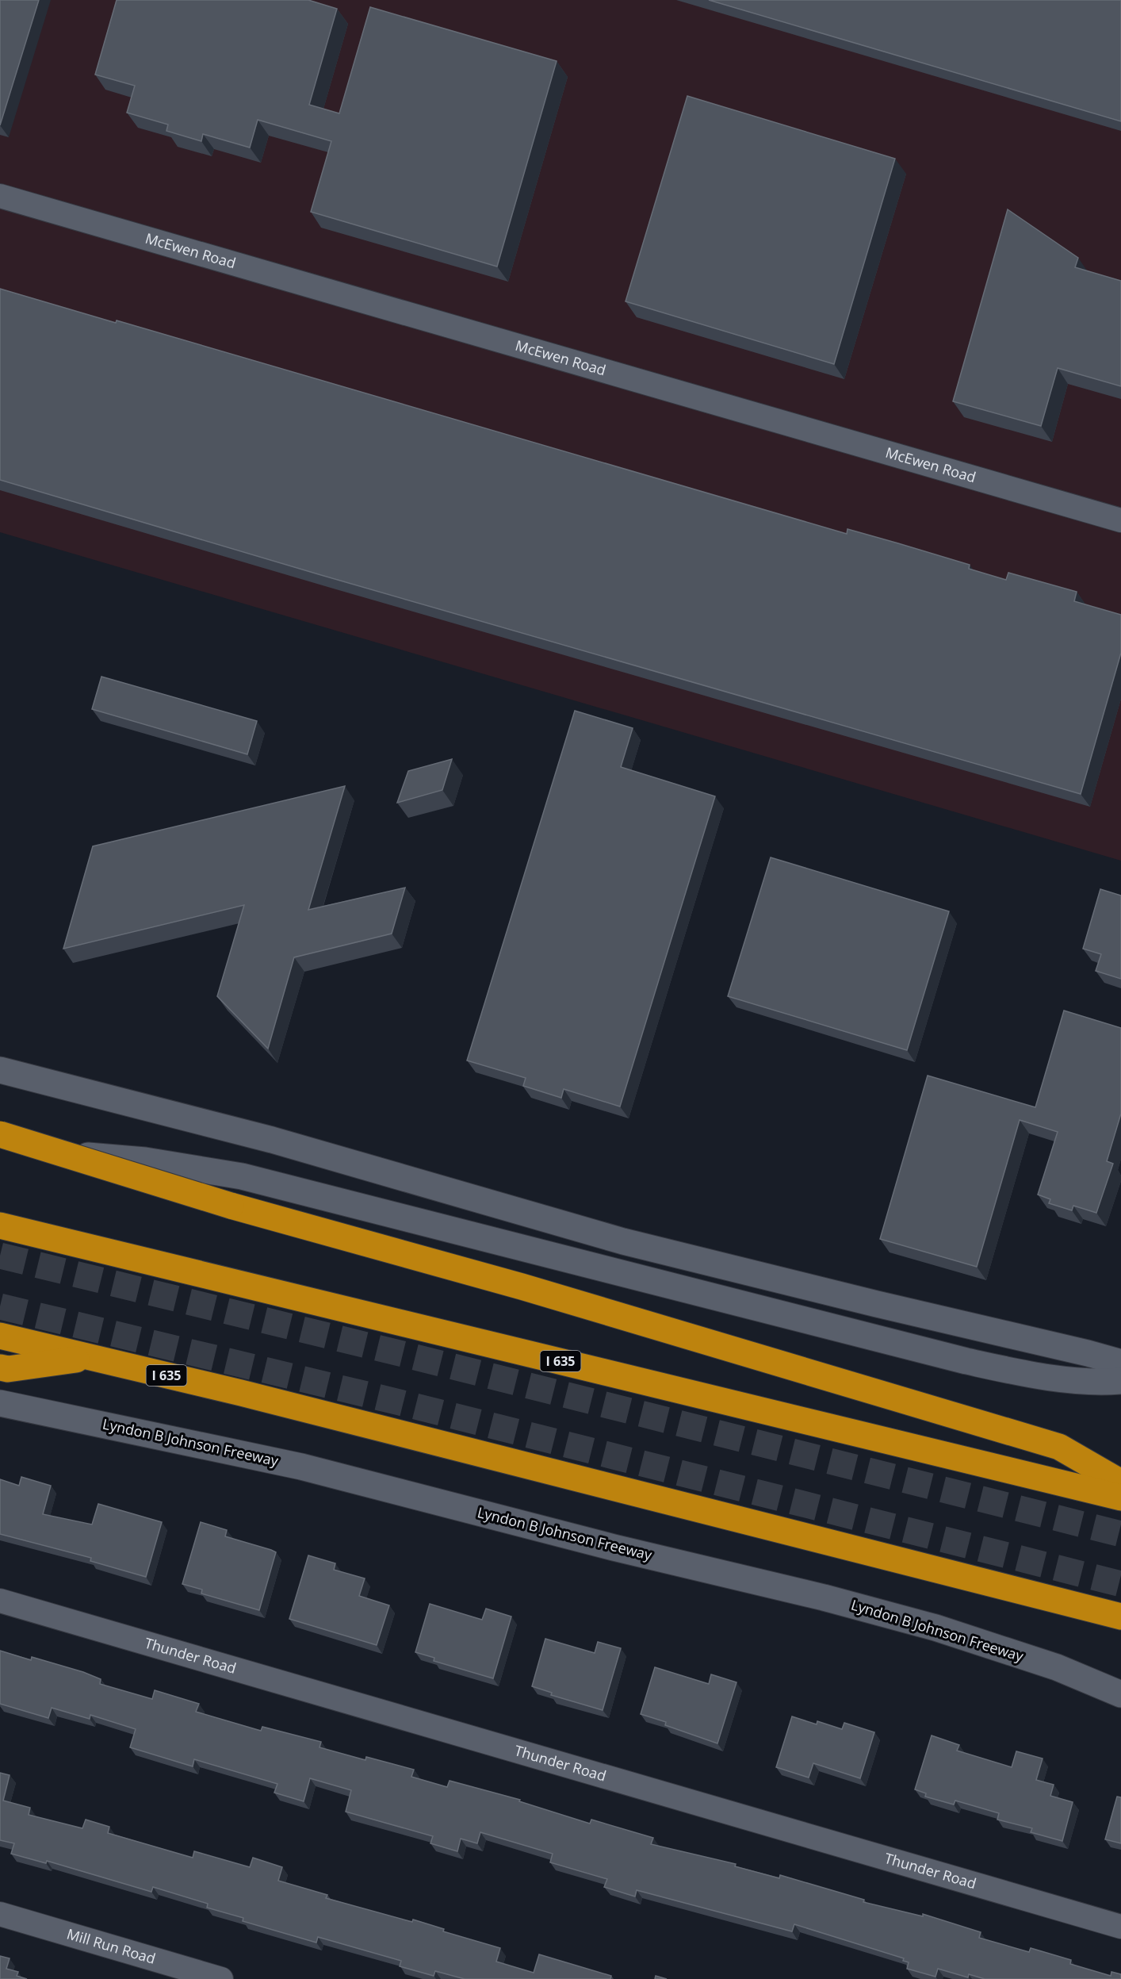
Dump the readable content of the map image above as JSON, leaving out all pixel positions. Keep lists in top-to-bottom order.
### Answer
{
  "streets": {
    "highway": ["I 635"],
    "main road": ["Lyndon B Johnson Freeway"],
    "street": ["McEwen Road", "Thunder Road", "Mill Run Road"]
  }
}
